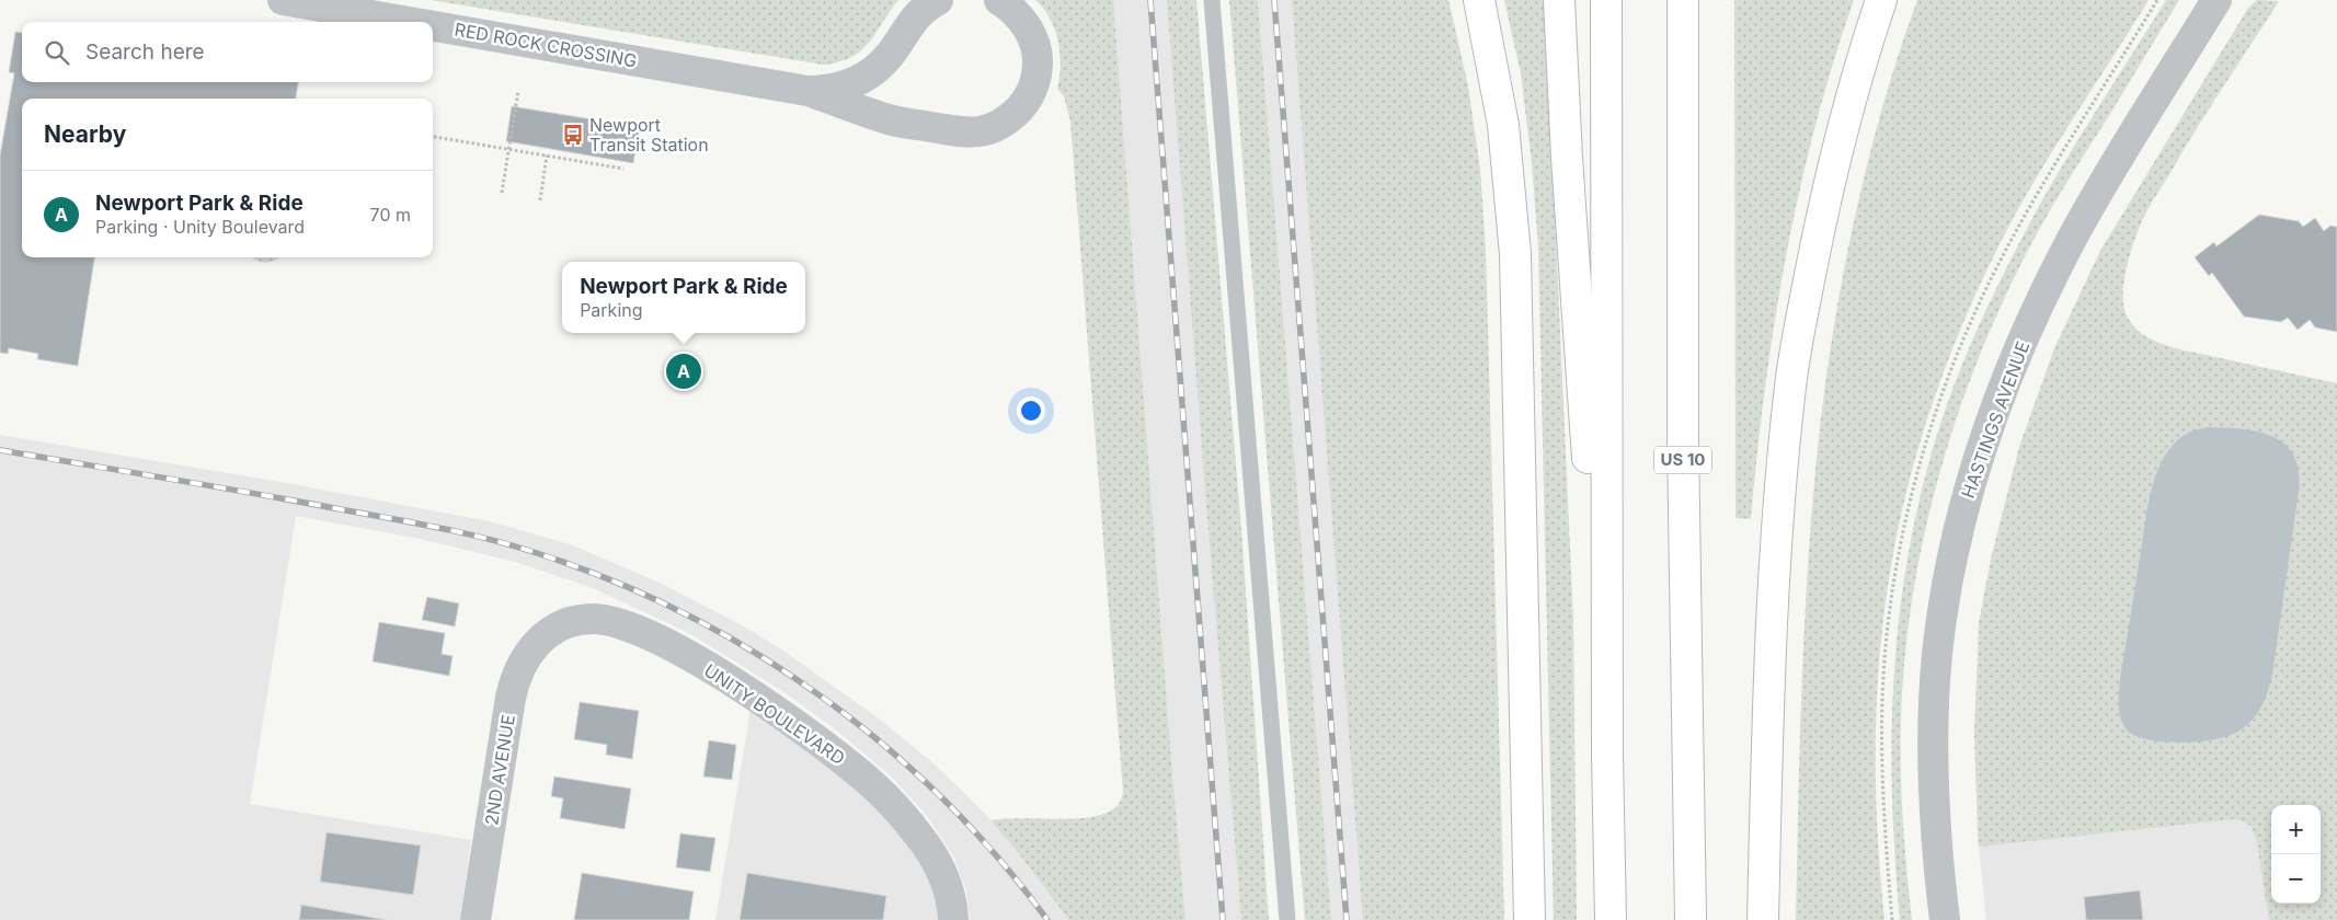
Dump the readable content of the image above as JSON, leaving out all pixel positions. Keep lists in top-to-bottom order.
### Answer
{
  "streets": {
    "highway": ["US 10"],
    "street": [
      "RED ROCK CROSSING",
      "HASTINGS AVENUE",
      "UNITY BOULEVARD",
      "2ND AVENUE"
    ]
  },
  "crossings": [
    ["UNITY BOULEVARD", "2ND AVENUE"]
  ],
  "places": {
    "bus stop": ["Newport Transit Station"]
  },
  "page": {
    "search": "Search here",
    "heading": "Nearby",
    "list": [
      {
        "mark": "A",
        "name": "Newport Park & Ride",
        "note": "Parking · Unity Boulevard",
        "value": "70 m"
      }
    ],
    "popup": ["Newport Park & Ride", "Parking"],
    "pins": "A",
    "map_buttons": ["+", "−"]
  }
}
